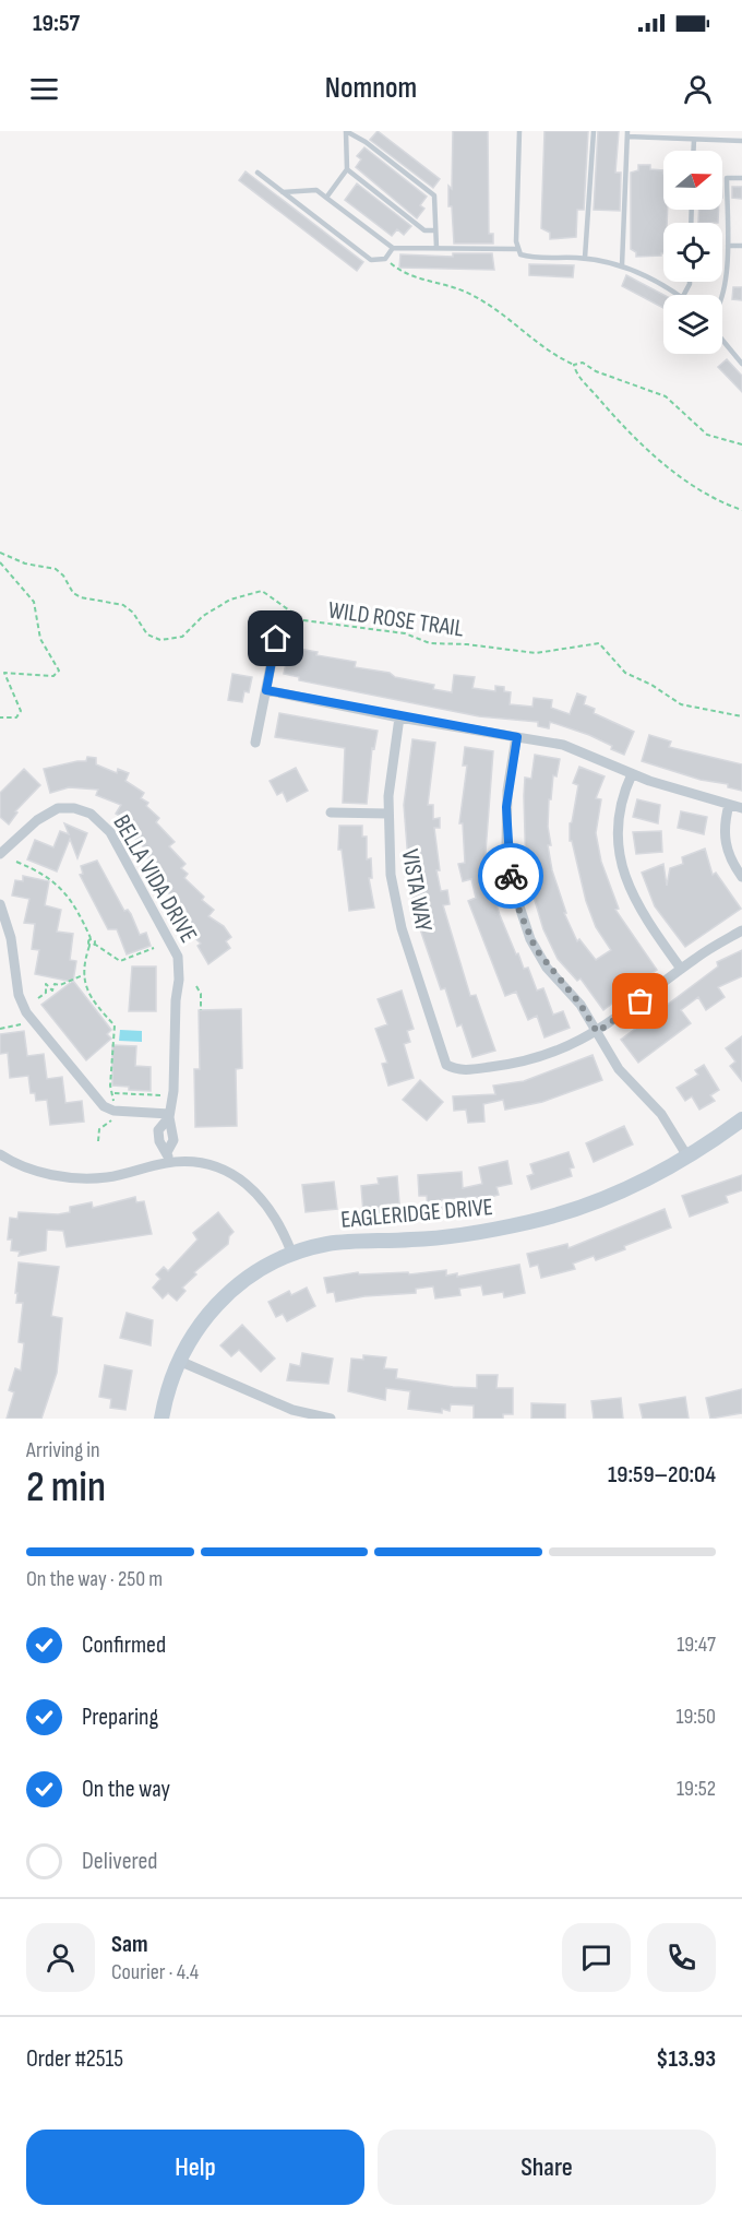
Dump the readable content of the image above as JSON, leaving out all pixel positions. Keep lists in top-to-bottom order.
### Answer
{
  "streets": {
    "main road": ["EAGLERIDGE DRIVE"],
    "street": ["BELLA VIDA DRIVE", "VISTA WAY"],
    "path": ["WILD ROSE TRAIL"]
  },
  "north": "right",
  "page": {
    "status": "19:57",
    "header": "Nomnom",
    "heading": ["2 min", "Arriving in", "19:59–20:04"],
    "panel": [
      "Sam",
      "Courier · 4.4",
      "Order #2515",
      "$13.93"
    ],
    "bar": "On the way · 250 m",
    "list": [
      ["Confirmed", "19:47"],
      ["Preparing", "19:50"],
      ["On the way", "19:52"],
      "Delivered"
    ],
    "buttons": ["Help", "Share"]
  }
}
